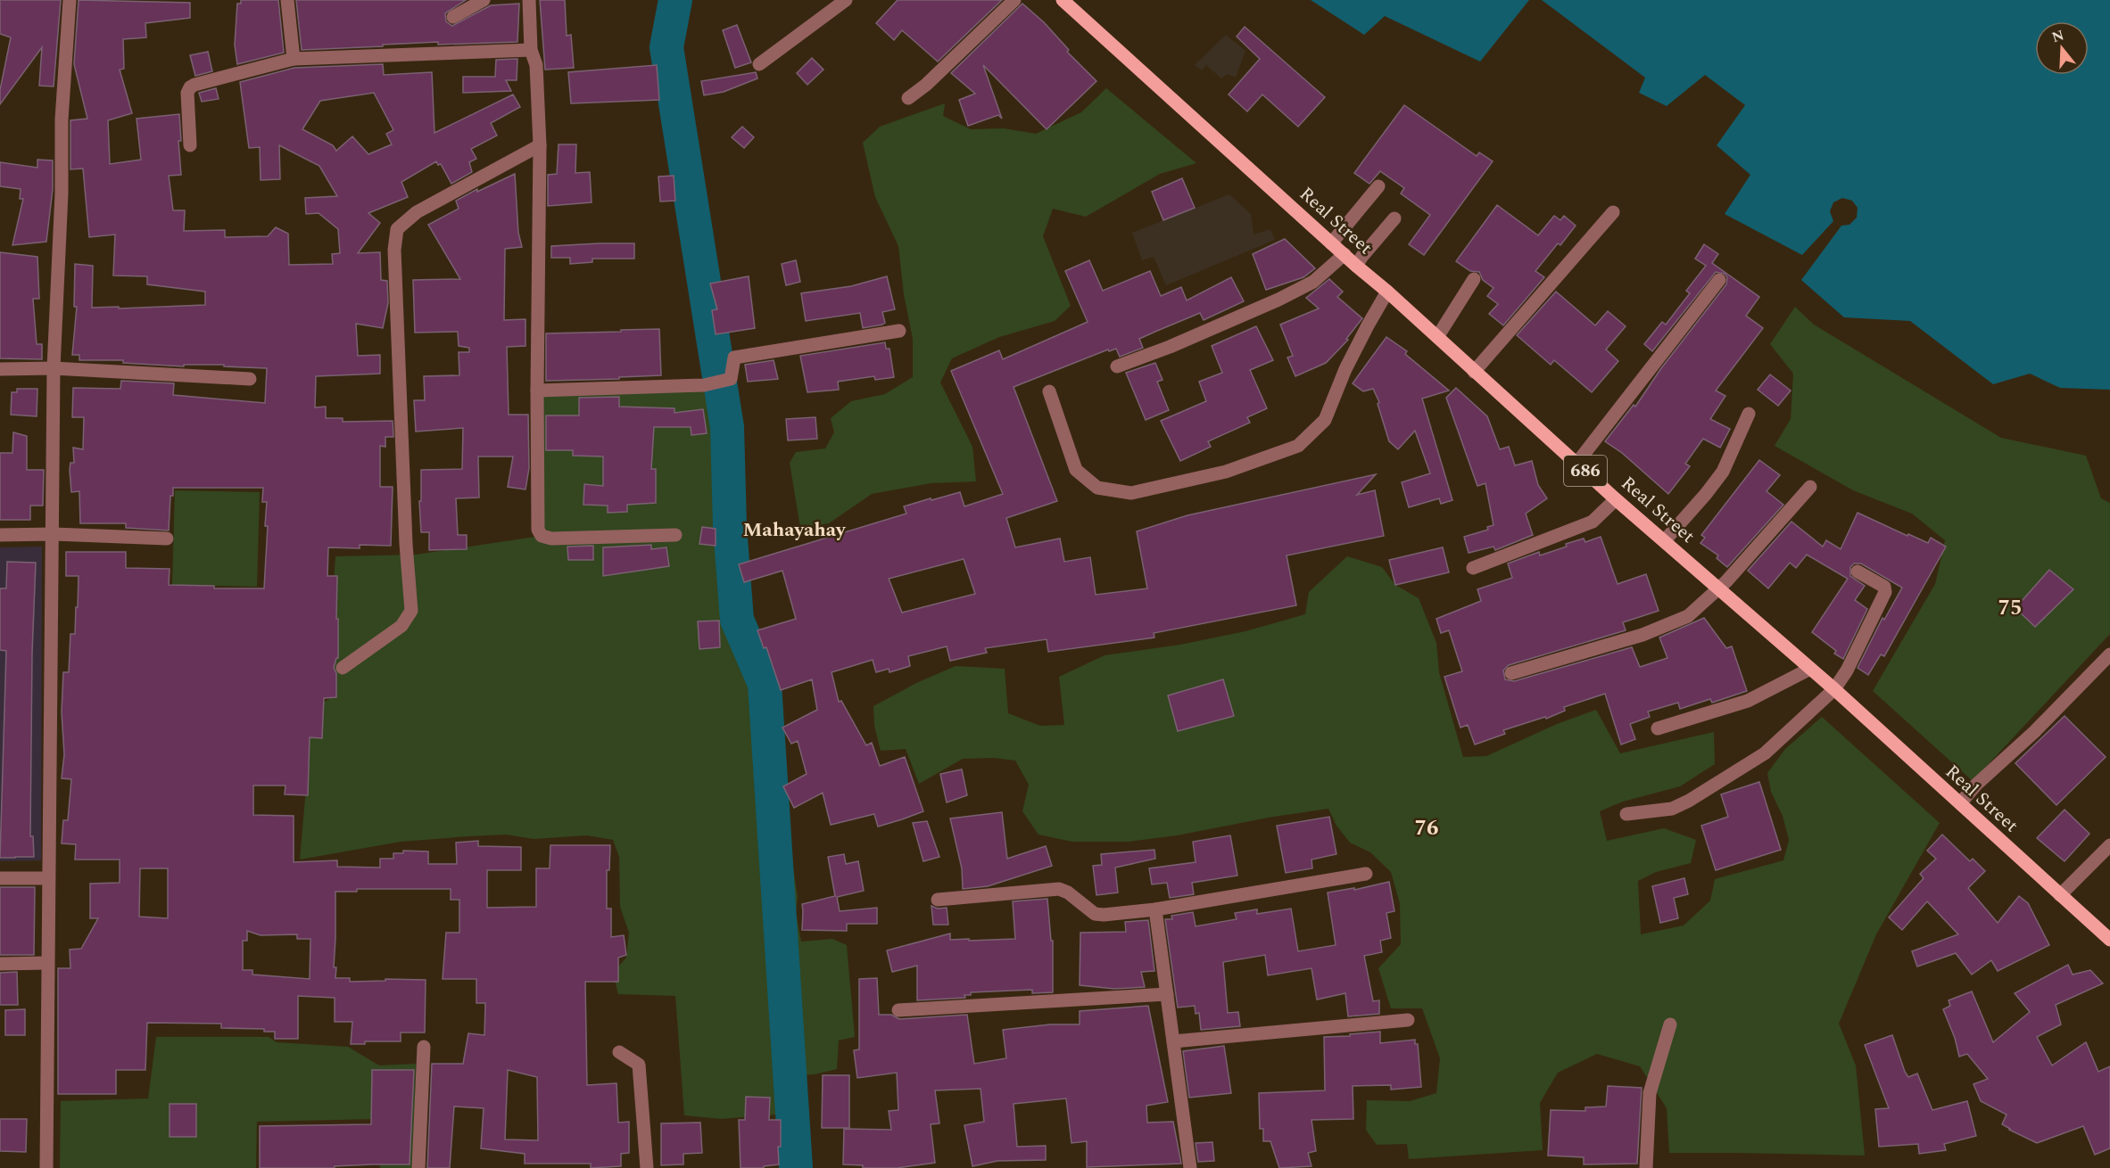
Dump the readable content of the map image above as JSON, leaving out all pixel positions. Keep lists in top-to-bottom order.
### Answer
{
  "streets": {
    "main road": ["Real Street", "686"]
  },
  "districts": ["Mahayahay", "75", "76"],
  "north": "top"
}
